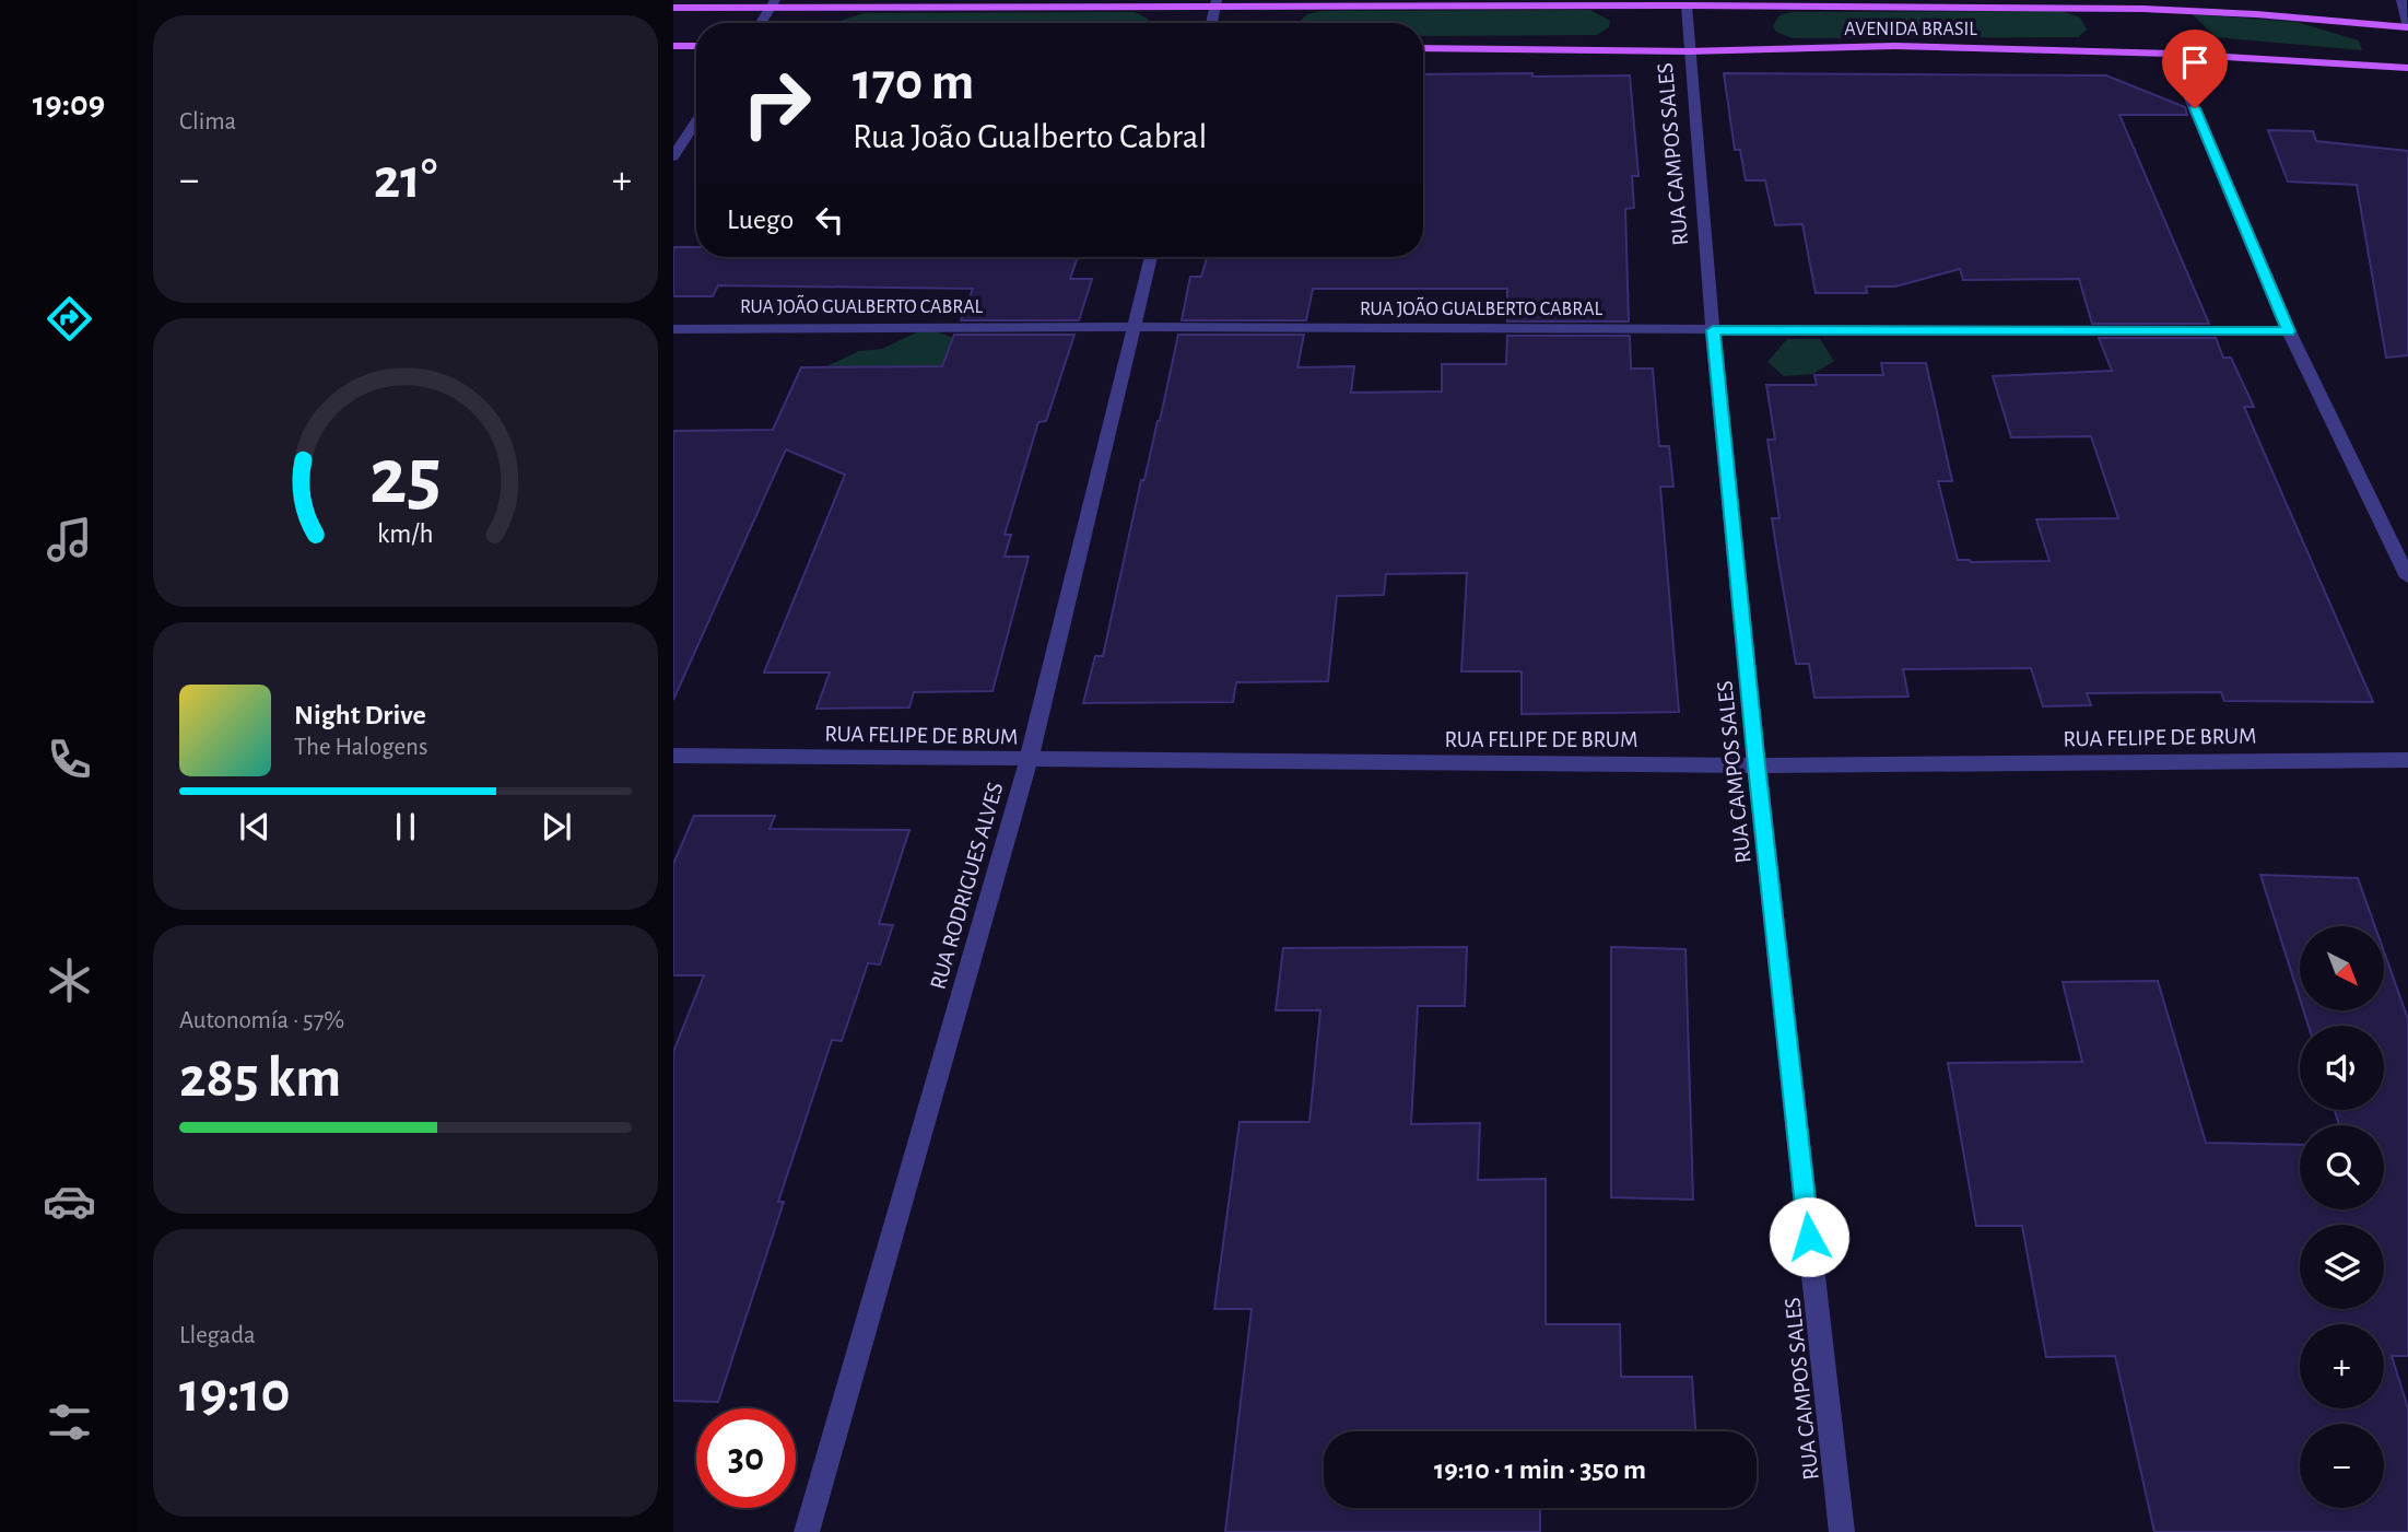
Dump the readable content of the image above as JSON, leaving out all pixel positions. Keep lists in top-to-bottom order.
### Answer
{
  "streets": {
    "main road": ["AVENIDA BRASIL"],
    "street": [
      "RUA CAMPOS SALES",
      "RUA JOÃO GUALBERTO CABRAL",
      "RUA FELIPE DE BRUM",
      "RUA RODRIGUES ALVES"
    ]
  },
  "crossings": [
    ["AVENIDA BRASIL", "RUA CAMPOS SALES"],
    ["RUA CAMPOS SALES", "RUA JOÃO GUALBERTO CABRAL"],
    ["RUA CAMPOS SALES", "RUA FELIPE DE BRUM"],
    ["RUA JOÃO GUALBERTO CABRAL", "RUA RODRIGUES ALVES"],
    ["RUA FELIPE DE BRUM", "RUA RODRIGUES ALVES"]
  ],
  "north": "bottom right",
  "page": {
    "tabs": "19:09",
    "tile": [
      "Clima",
      ["Autonomía · 57%", "285 km"],
      ["Llegada", "19:10"]
    ],
    "turn": ["170 m", "Rua João Gualberto Cabral"],
    "heat": ["−", "21°", "+"],
    "then": "Luego",
    "song": ["Night Drive", "The Halogens"],
    "map_buttons": ["+", "−"],
    "limit": "30",
    "trip": "19:10 · 1 min · 350 m",
    "gauge": ["25", "km/h"]
  }
}
